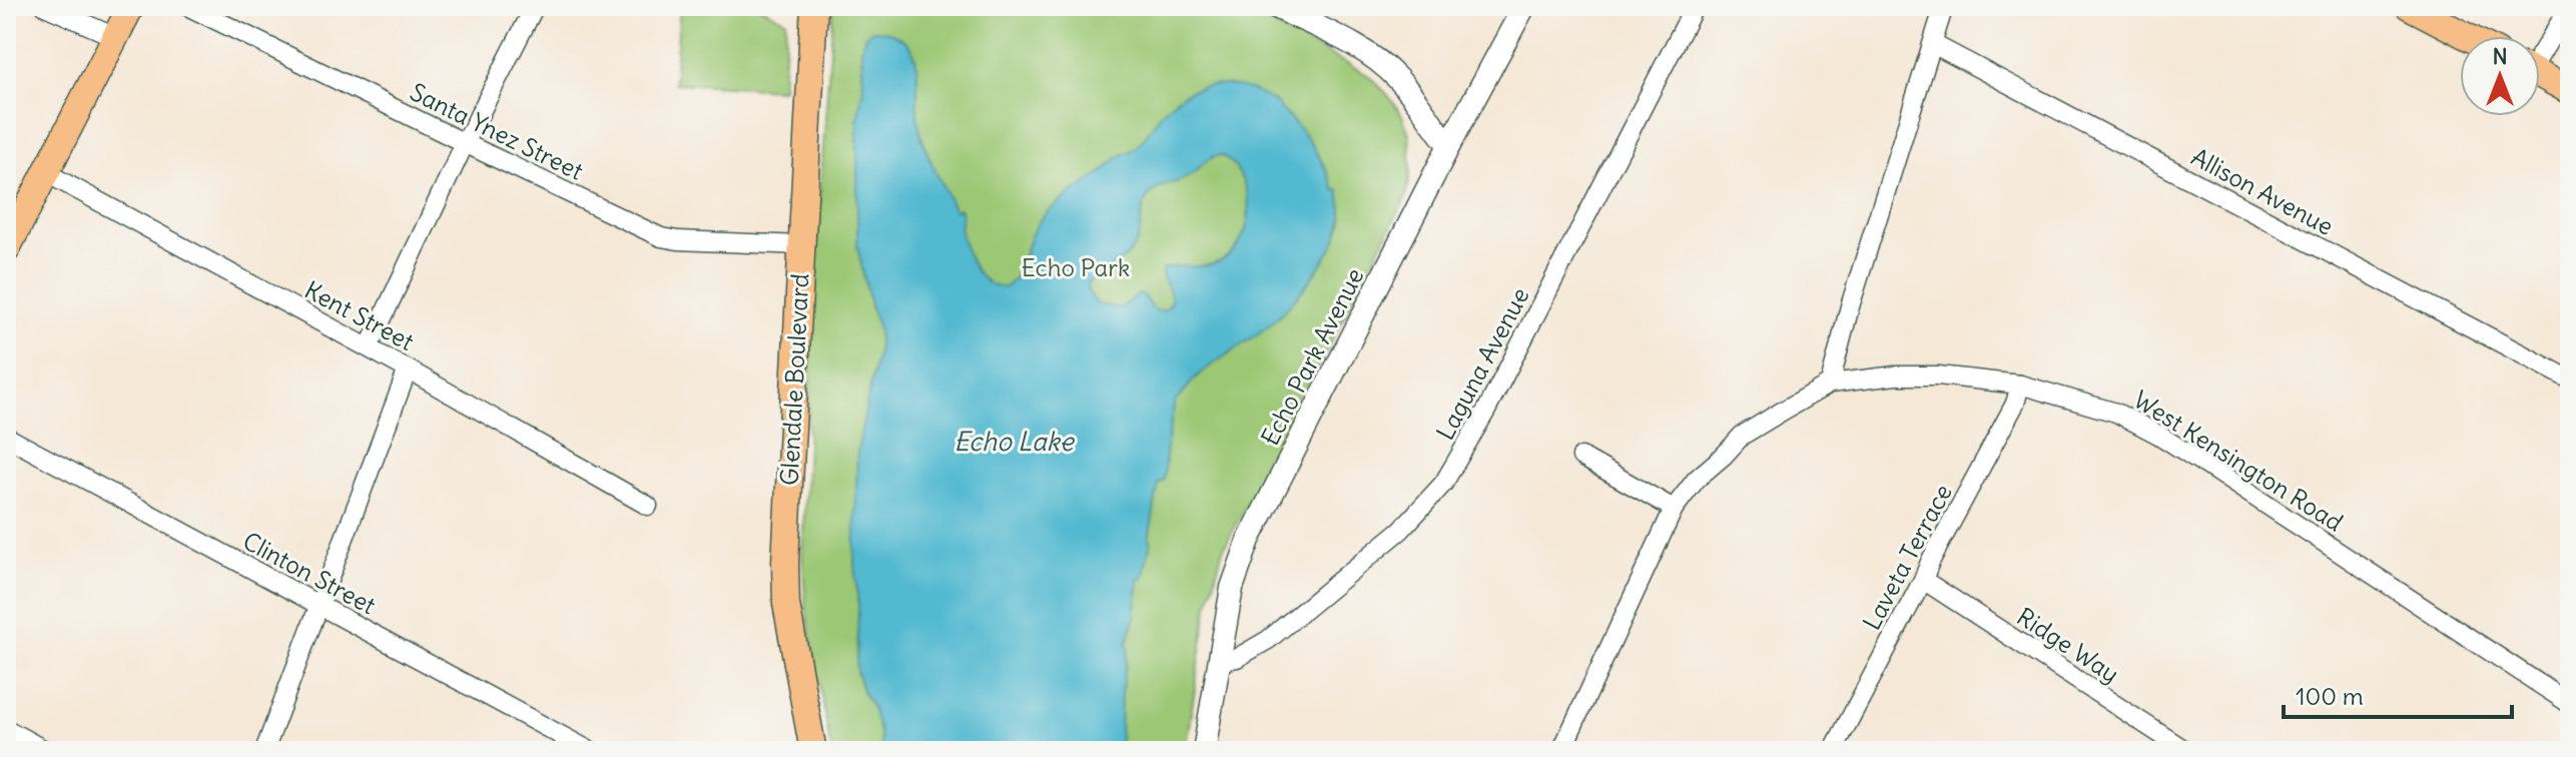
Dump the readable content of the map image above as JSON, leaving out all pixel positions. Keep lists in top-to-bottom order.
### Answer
{
  "streets": {
    "main road": ["Glendale Boulevard"],
    "street": [
      "Santa Ynez Street",
      "Allison Avenue",
      "Kent Street",
      "Echo Park Avenue",
      "Laguna Avenue",
      "West Kensington Road",
      "Laveta Terrace",
      "Clinton Street",
      "Ridge Way"
    ]
  },
  "crossings": [
    ["Santa Ynez Street", "Glendale Boulevard"],
    ["Echo Park Avenue", "Laguna Avenue"],
    ["West Kensington Road", "Laveta Terrace"],
    ["Laveta Terrace", "Ridge Way"]
  ],
  "water": ["Echo Lake"],
  "parks": ["Echo Park"],
  "scale_bar": "100 m",
  "north": "top"
}
